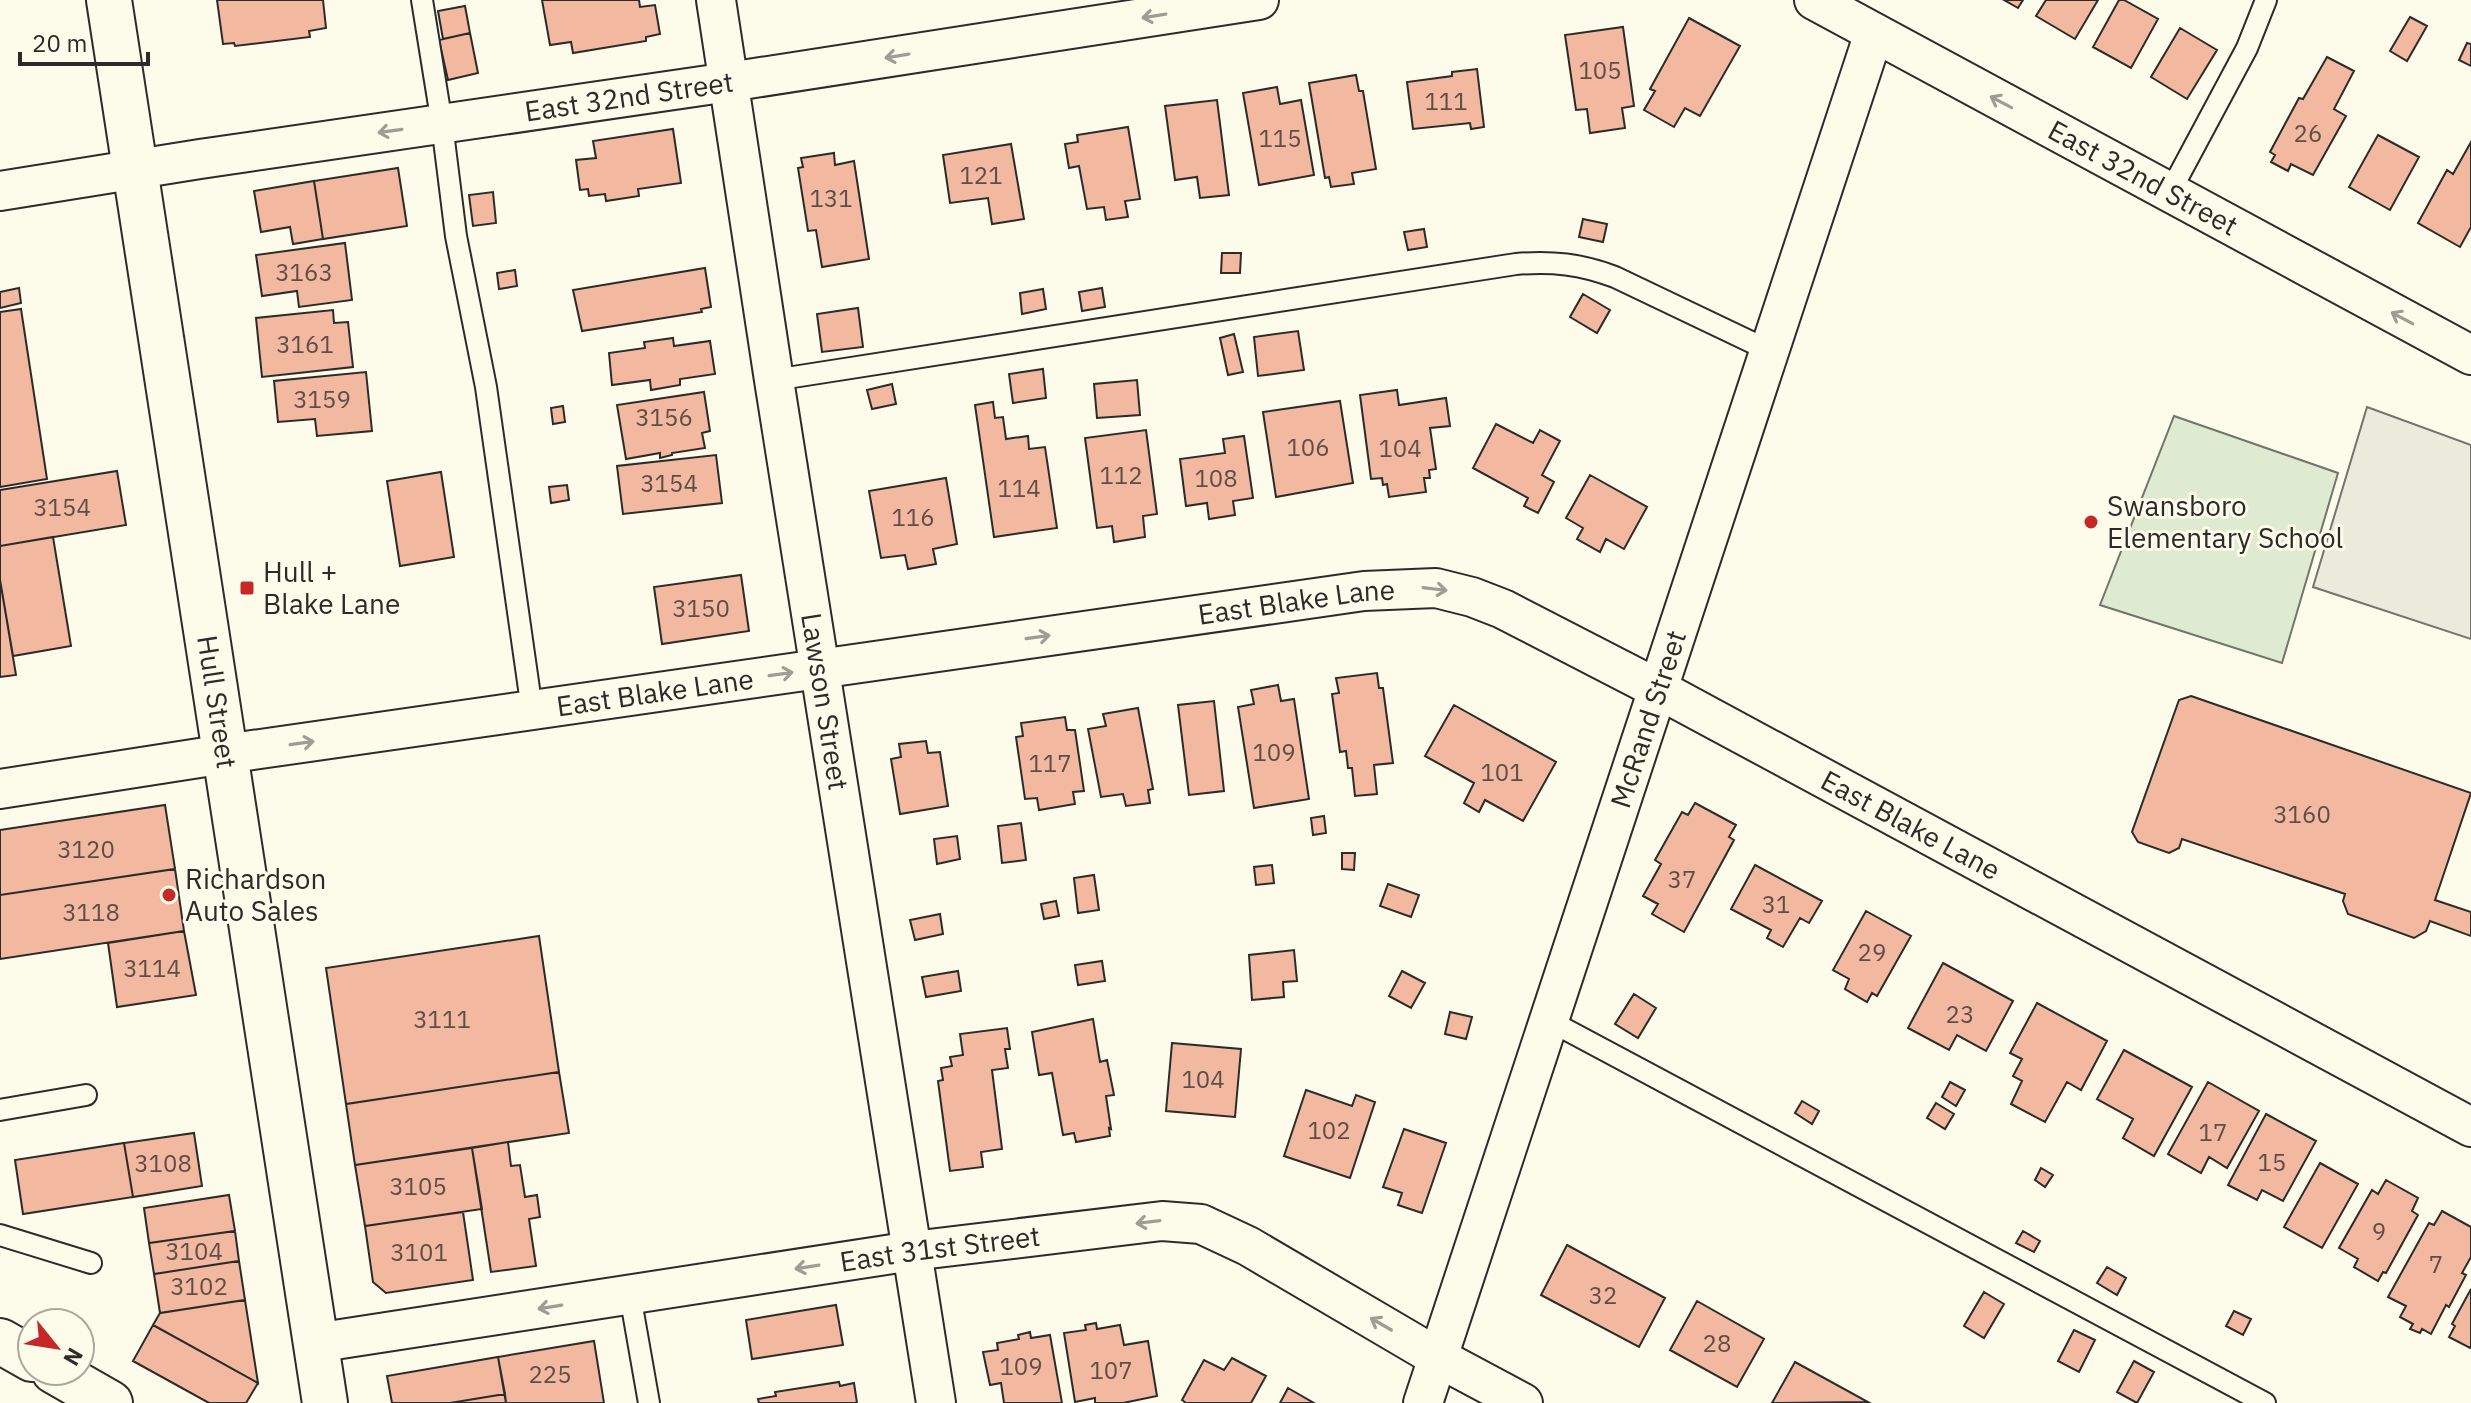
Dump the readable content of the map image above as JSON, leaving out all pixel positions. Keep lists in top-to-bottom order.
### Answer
{
  "streets": {
    "main road": ["Hull Street"],
    "street": [
      "East 32nd Street",
      "East Blake Lane",
      "Lawson Street",
      "McRand Street",
      "East 31st Street"
    ]
  },
  "crossings": [
    ["East 32nd Street", "Hull Street"],
    ["East 32nd Street", "Lawson Street"],
    ["East 32nd Street", "McRand Street"],
    ["East Blake Lane", "Hull Street"],
    ["East Blake Lane", "Lawson Street"],
    ["East Blake Lane", "McRand Street"],
    ["Hull Street", "East 31st Street"],
    ["Lawson Street", "East 31st Street"],
    ["McRand Street", "East 31st Street"]
  ],
  "one_way": ["East 32nd Street", "East Blake Lane", "East 31st Street"],
  "places": {
    "other": ["Swansboro Elementary School", "Richardson Auto Sales"],
    "transit": ["Hull + Blake Lane"]
  },
  "house_numbers": [
    "105",
    "111",
    "26",
    "115",
    "121",
    "131",
    "3163",
    "3161",
    "3159",
    "3156",
    "106",
    "104",
    "112",
    "108",
    "3154",
    "114",
    "3154",
    "116",
    "3150",
    "109",
    "117",
    "101",
    "3160",
    "3120",
    "37",
    "31",
    "3118",
    "29",
    "3114",
    "23",
    "3111",
    "104",
    "102",
    "17",
    "15",
    "3108",
    "3105",
    "9",
    "3104",
    "3101",
    "7",
    "3102",
    "32",
    "28",
    "109",
    "107",
    "225"
  ],
  "scale_bar": "20 m",
  "north": "bottom right"
}
